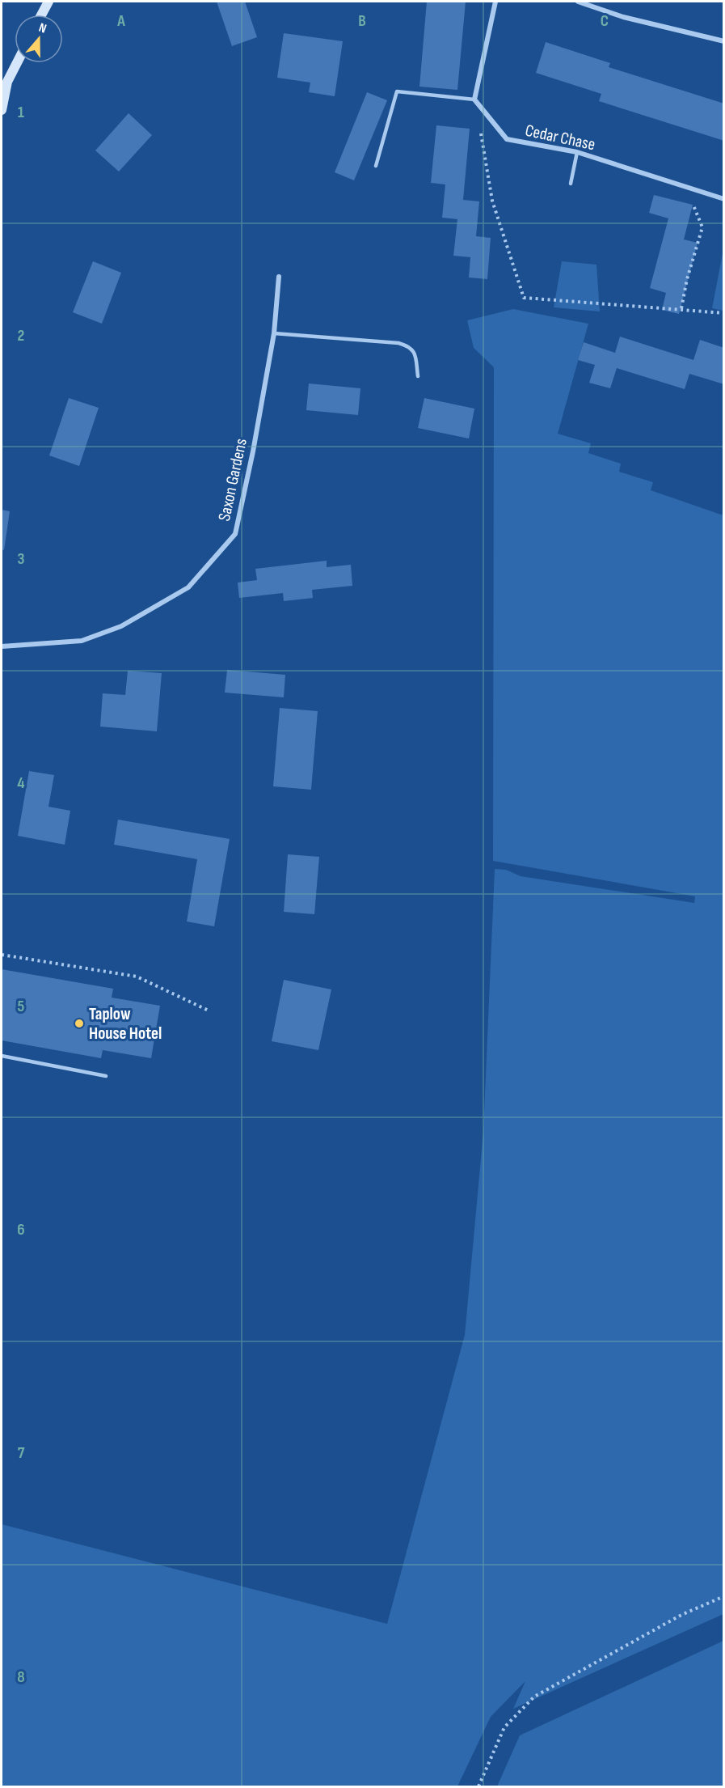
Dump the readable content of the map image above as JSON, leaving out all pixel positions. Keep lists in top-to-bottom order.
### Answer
{
  "streets": {
    "street": ["Cedar Chase", "Saxon Gardens"]
  },
  "places": ["Taplow House Hotel"],
  "north": "top",
  "grid": {
    "columns": ["A", "B", "C"],
    "rows": [
      "1",
      "2",
      "3",
      "4",
      "5",
      "6",
      "7",
      "8"
    ]
  }
}
